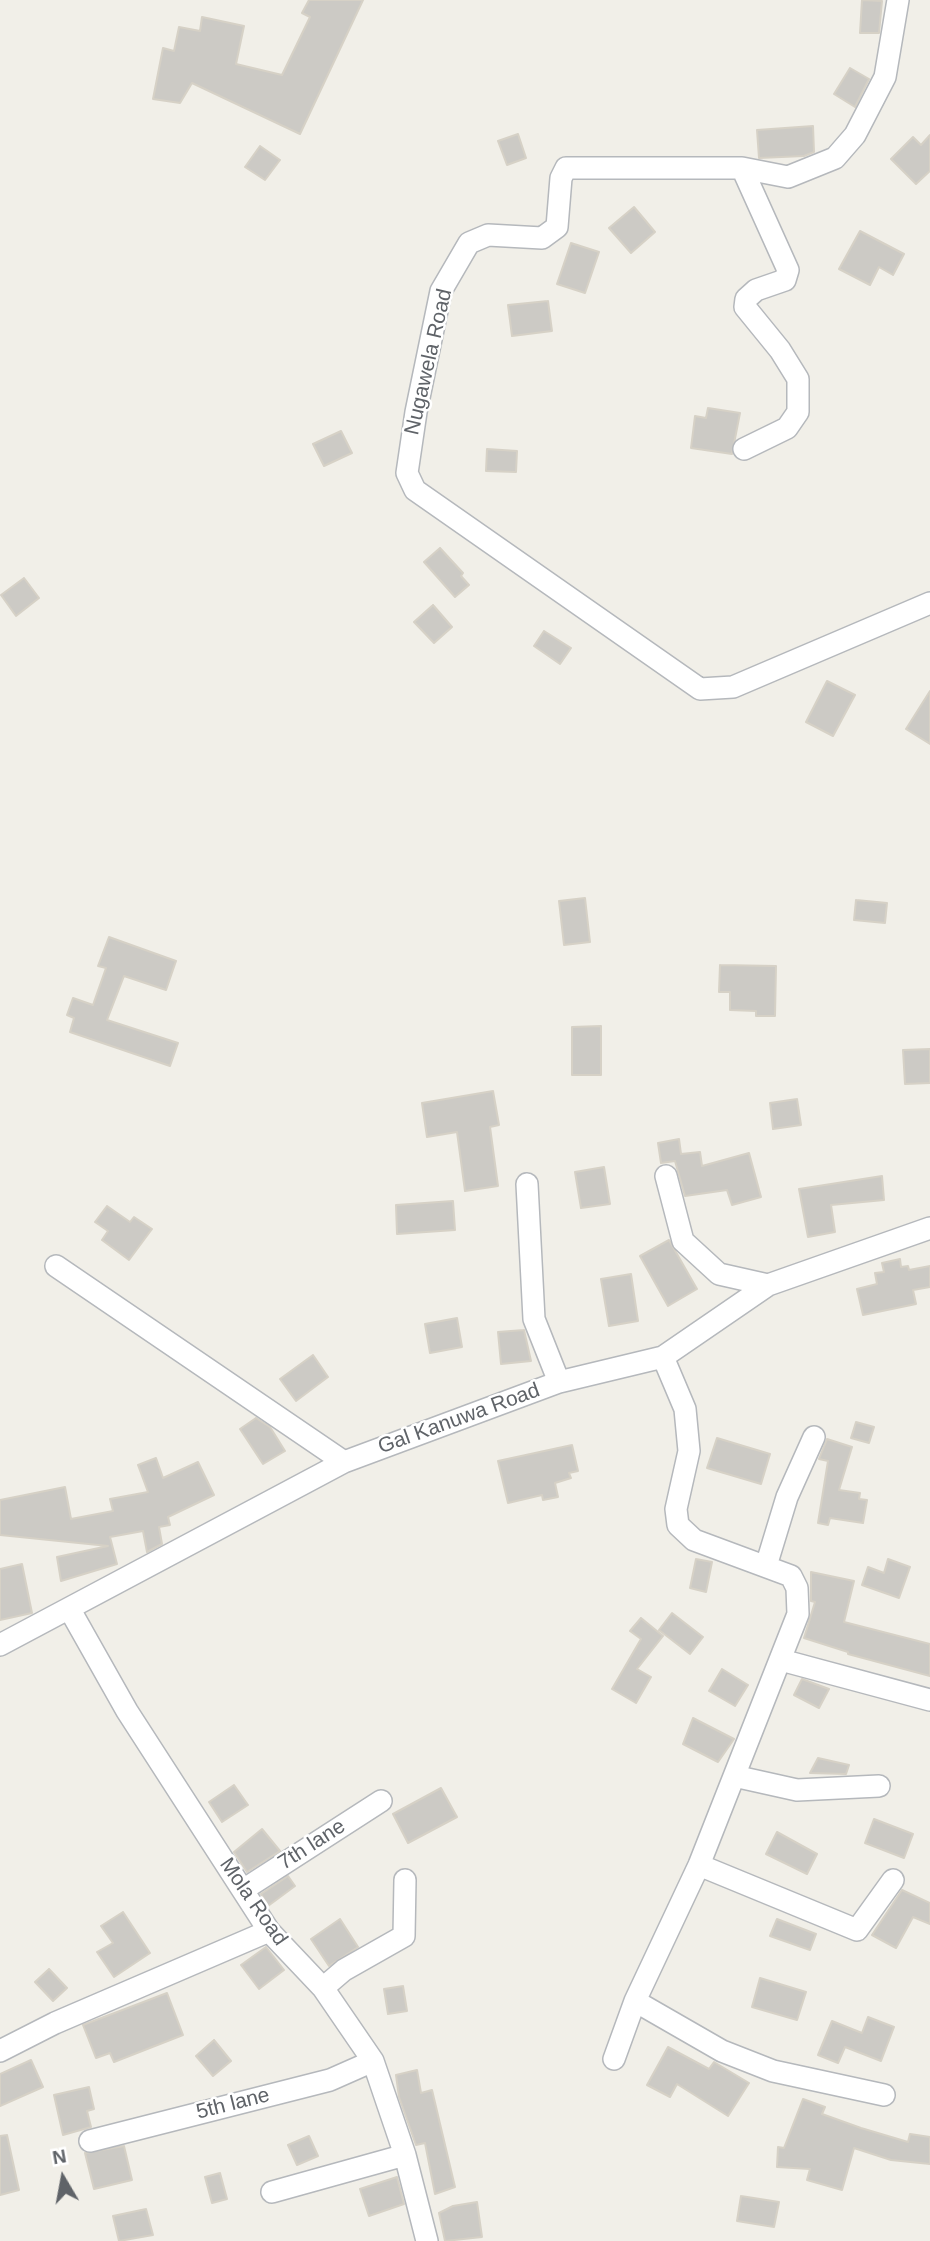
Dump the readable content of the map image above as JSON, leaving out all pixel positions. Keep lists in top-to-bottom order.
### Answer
{
  "streets": {
    "street": [
      "Nugawela Road",
      "Gal Kanuwa Road",
      "7th lane",
      "Mola Road",
      "5th lane"
    ]
  },
  "crossings": [
    ["Gal Kanuwa Road", "Mola Road"],
    ["7th lane", "Mola Road"],
    ["Mola Road", "5th lane"]
  ],
  "north": "top"
}
